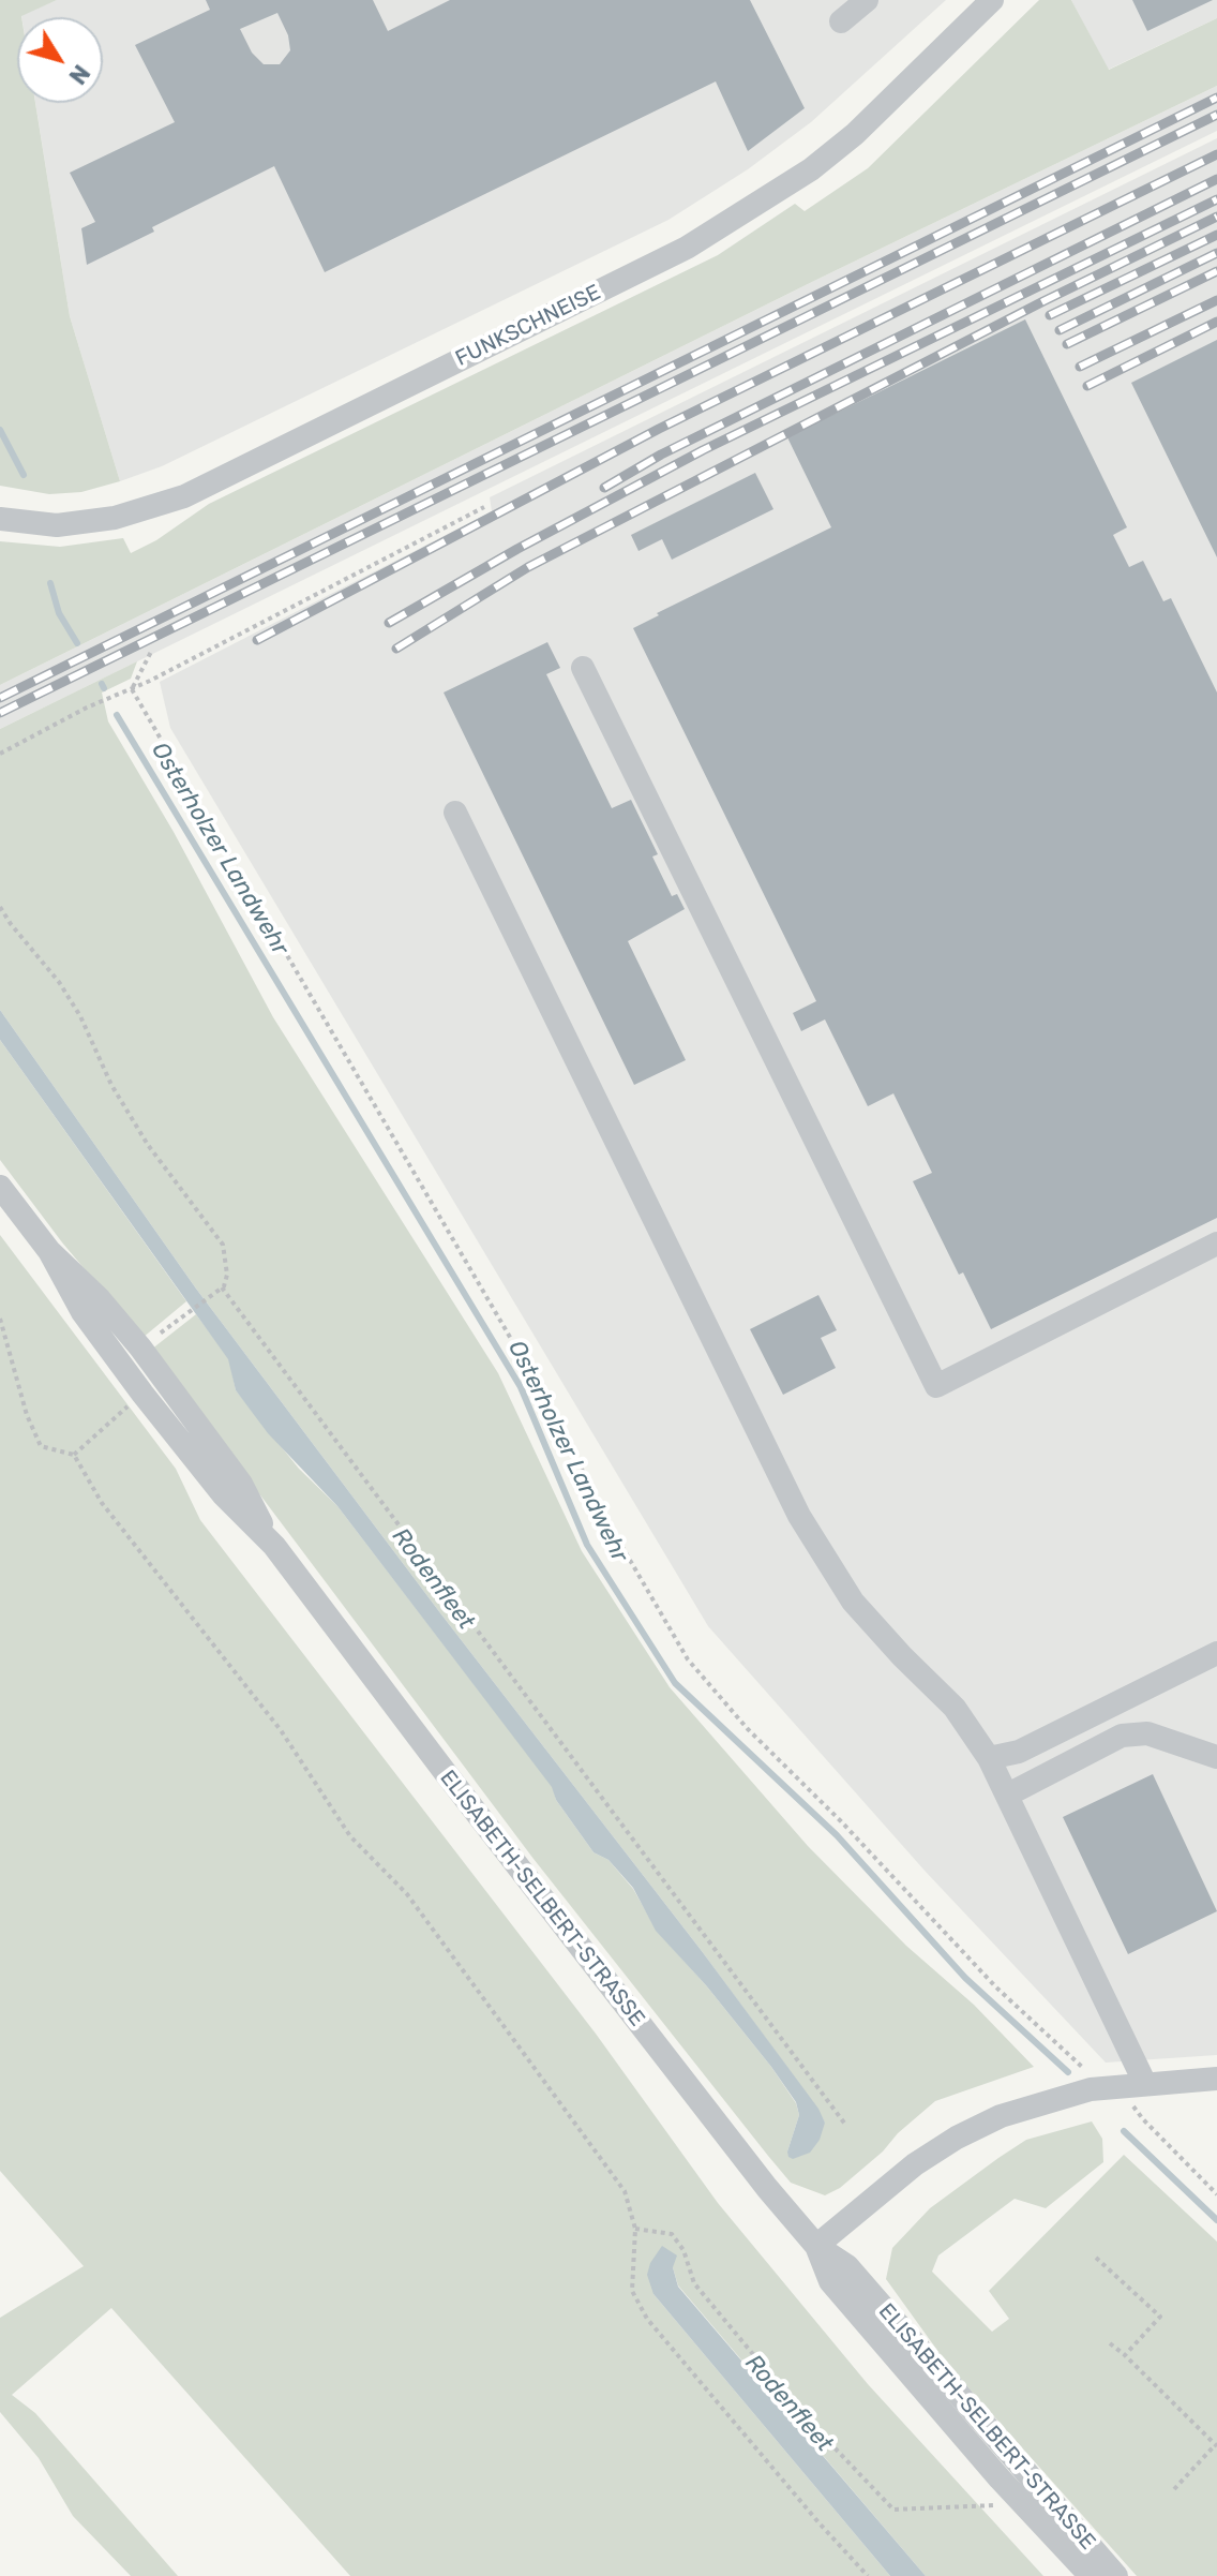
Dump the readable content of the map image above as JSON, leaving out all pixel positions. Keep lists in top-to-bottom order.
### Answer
{
  "streets": {
    "street": ["FUNKSCHNEISE", "ELISABETH-SELBERT-STRASSE"]
  },
  "water": ["Osterholzer Landwehr", "Rodenfleet"],
  "north": "bottom right"
}
